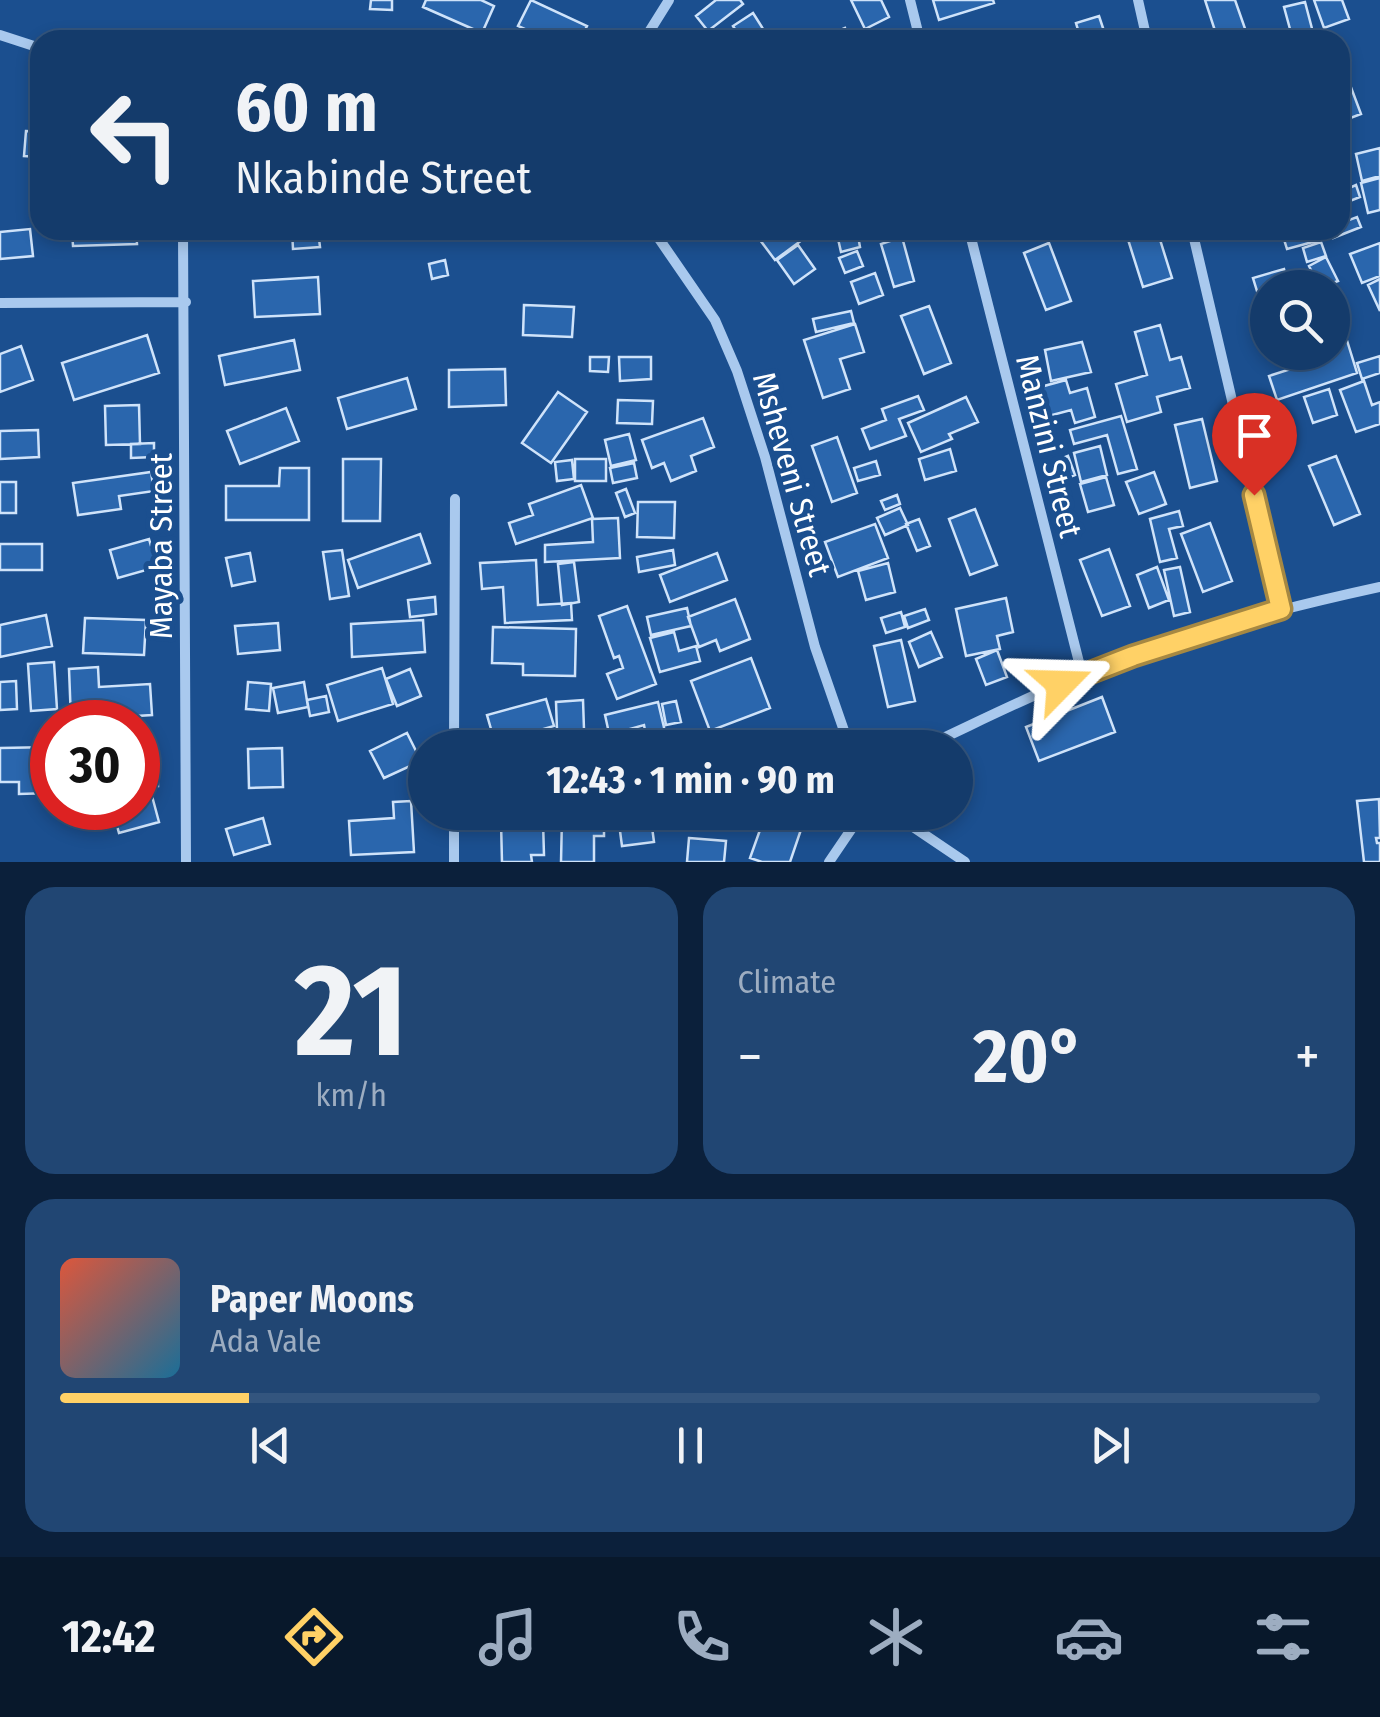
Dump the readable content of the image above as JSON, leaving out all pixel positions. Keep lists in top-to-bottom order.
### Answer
{
  "streets": {
    "street": ["Manzini Street", "Msheveni Street", "Mayaba Street"]
  },
  "page": {
    "turn": ["60 m", "Nkabinde Street"],
    "limit": "30",
    "trip": "12:43 · 1 min · 90 m",
    "tile": [
      ["21", "km/h"],
      "Climate"
    ],
    "heat": ["−", "20°", "+"],
    "song": ["Paper Moons", "Ada Vale"],
    "tabs": "12:42"
  }
}
